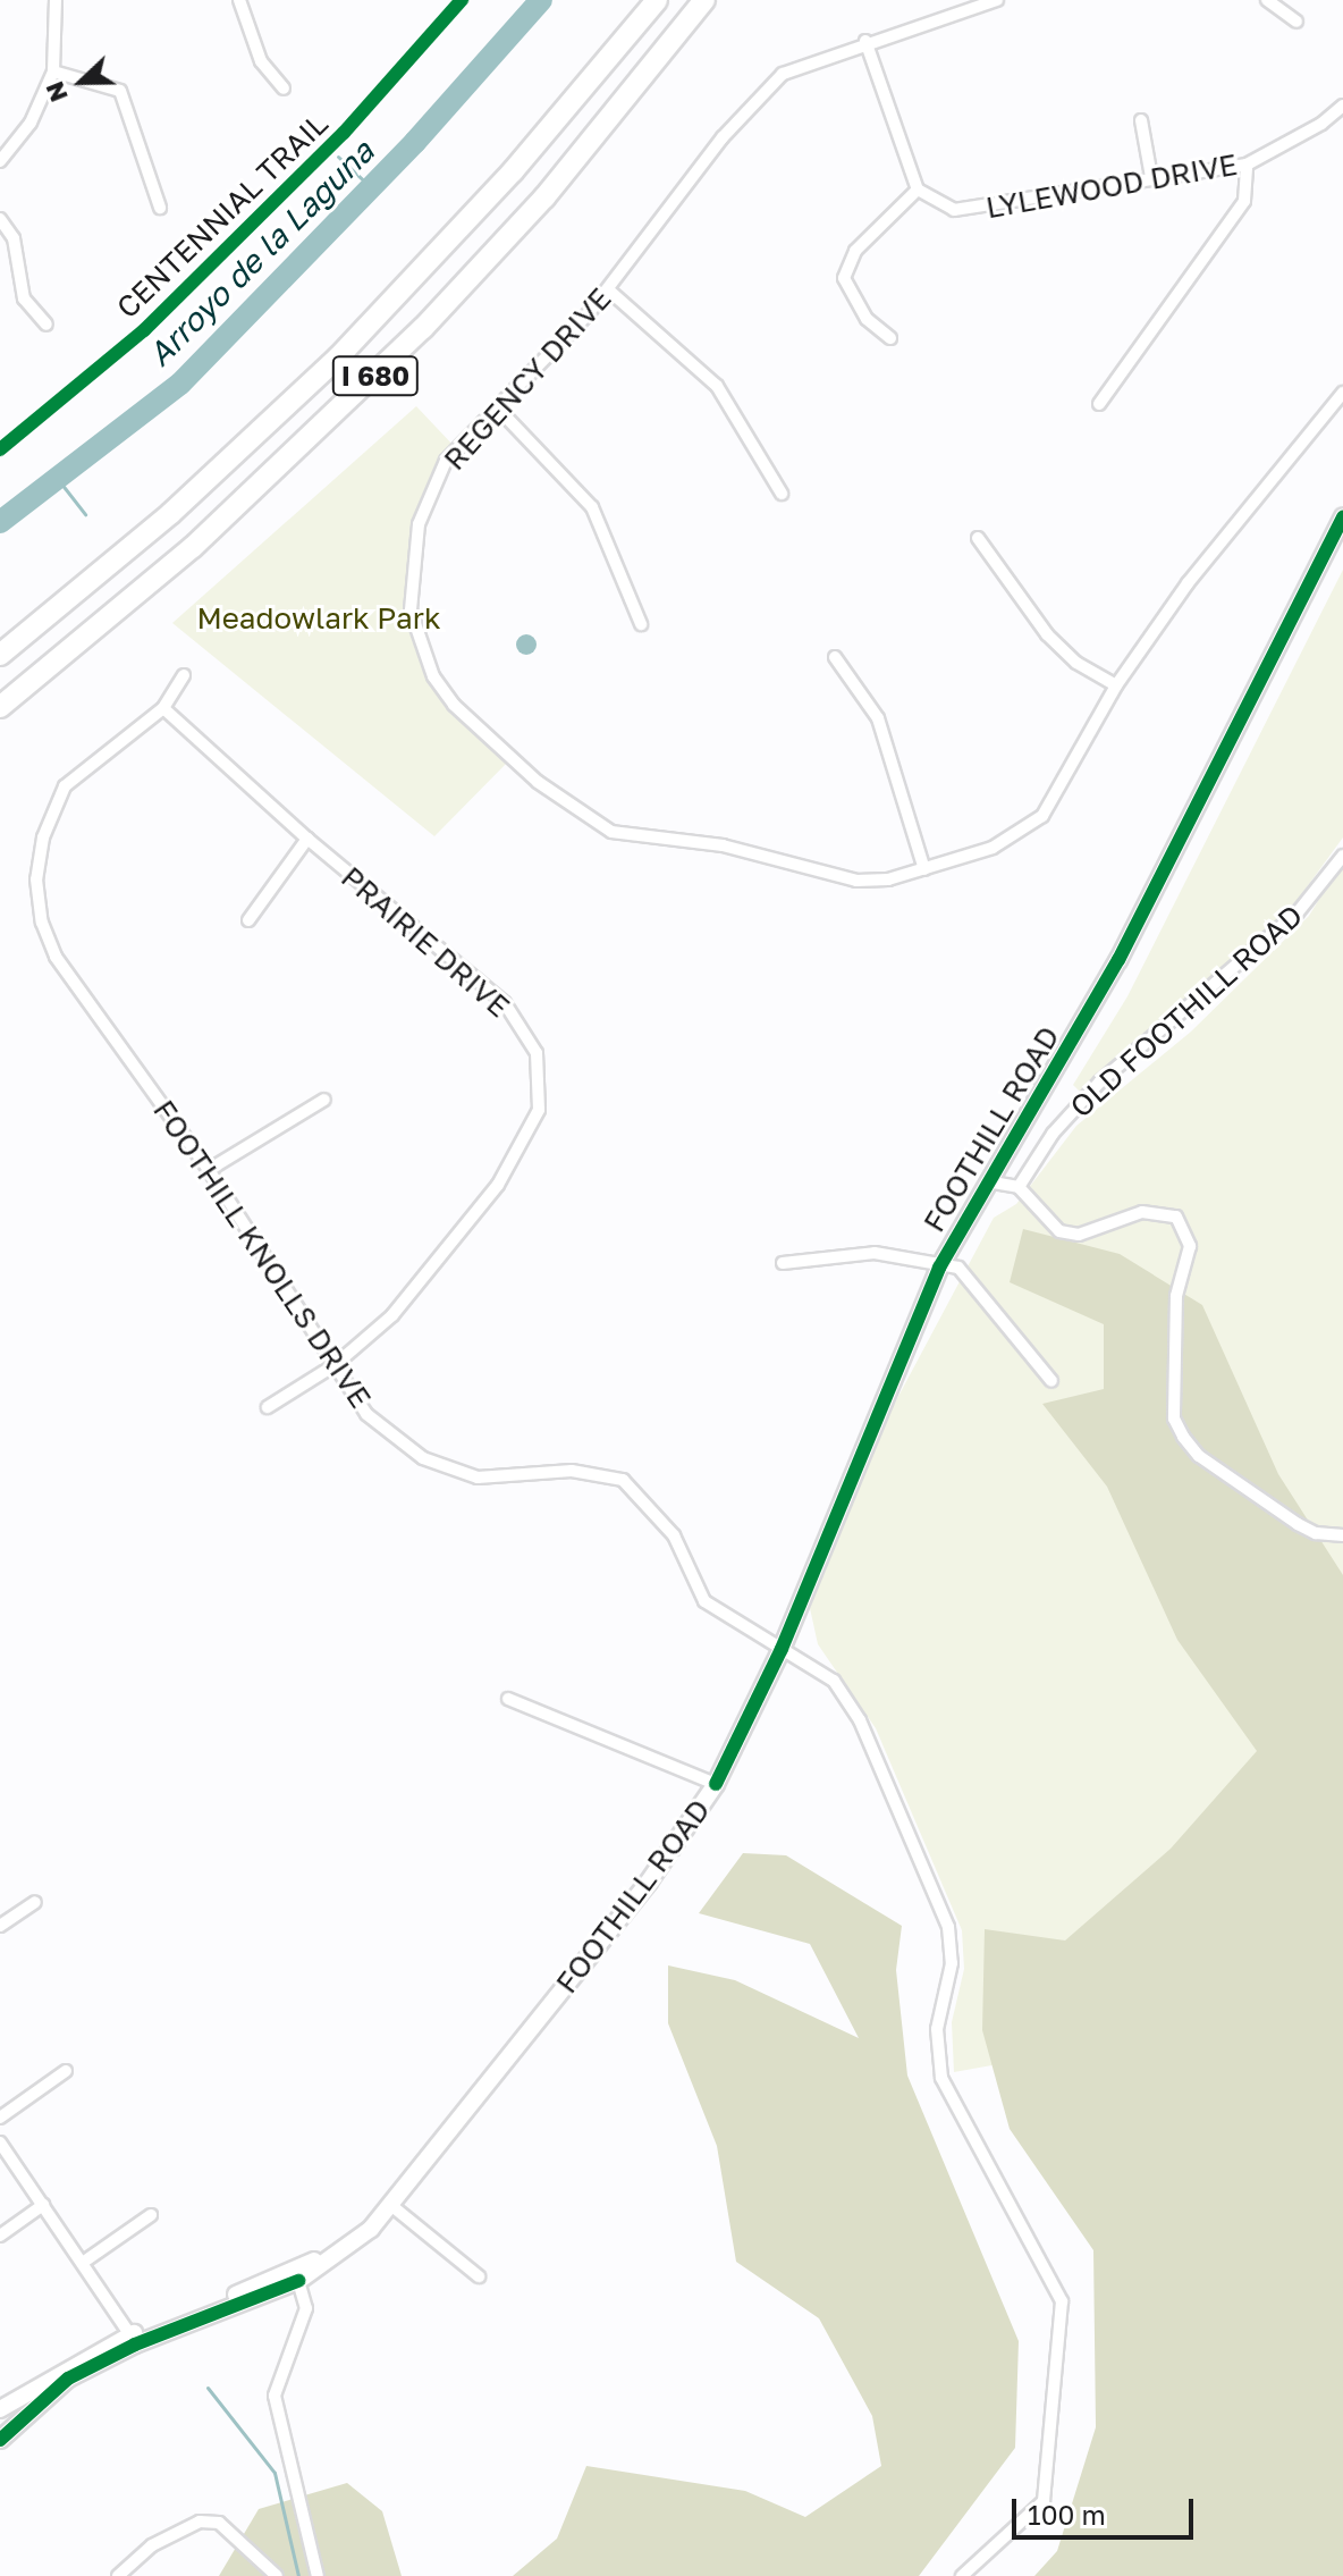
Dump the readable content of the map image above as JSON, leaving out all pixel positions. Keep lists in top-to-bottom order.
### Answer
{
  "streets": {
    "highway": ["I 680"],
    "main road": ["FOOTHILL ROAD"],
    "street": [
      "LYLEWOOD DRIVE",
      "REGENCY DRIVE",
      "PRAIRIE DRIVE",
      "OLD FOOTHILL ROAD",
      "FOOTHILL KNOLLS DRIVE"
    ],
    "cycle path": ["CENTENNIAL TRAIL"]
  },
  "crossings": [
    ["PRAIRIE DRIVE", "FOOTHILL KNOLLS DRIVE"],
    ["FOOTHILL ROAD", "FOOTHILL KNOLLS DRIVE"]
  ],
  "water": ["Arroyo de la Laguna"],
  "parks": ["Meadowlark Park"],
  "scale_bar": "100 m",
  "north": "left"
}
